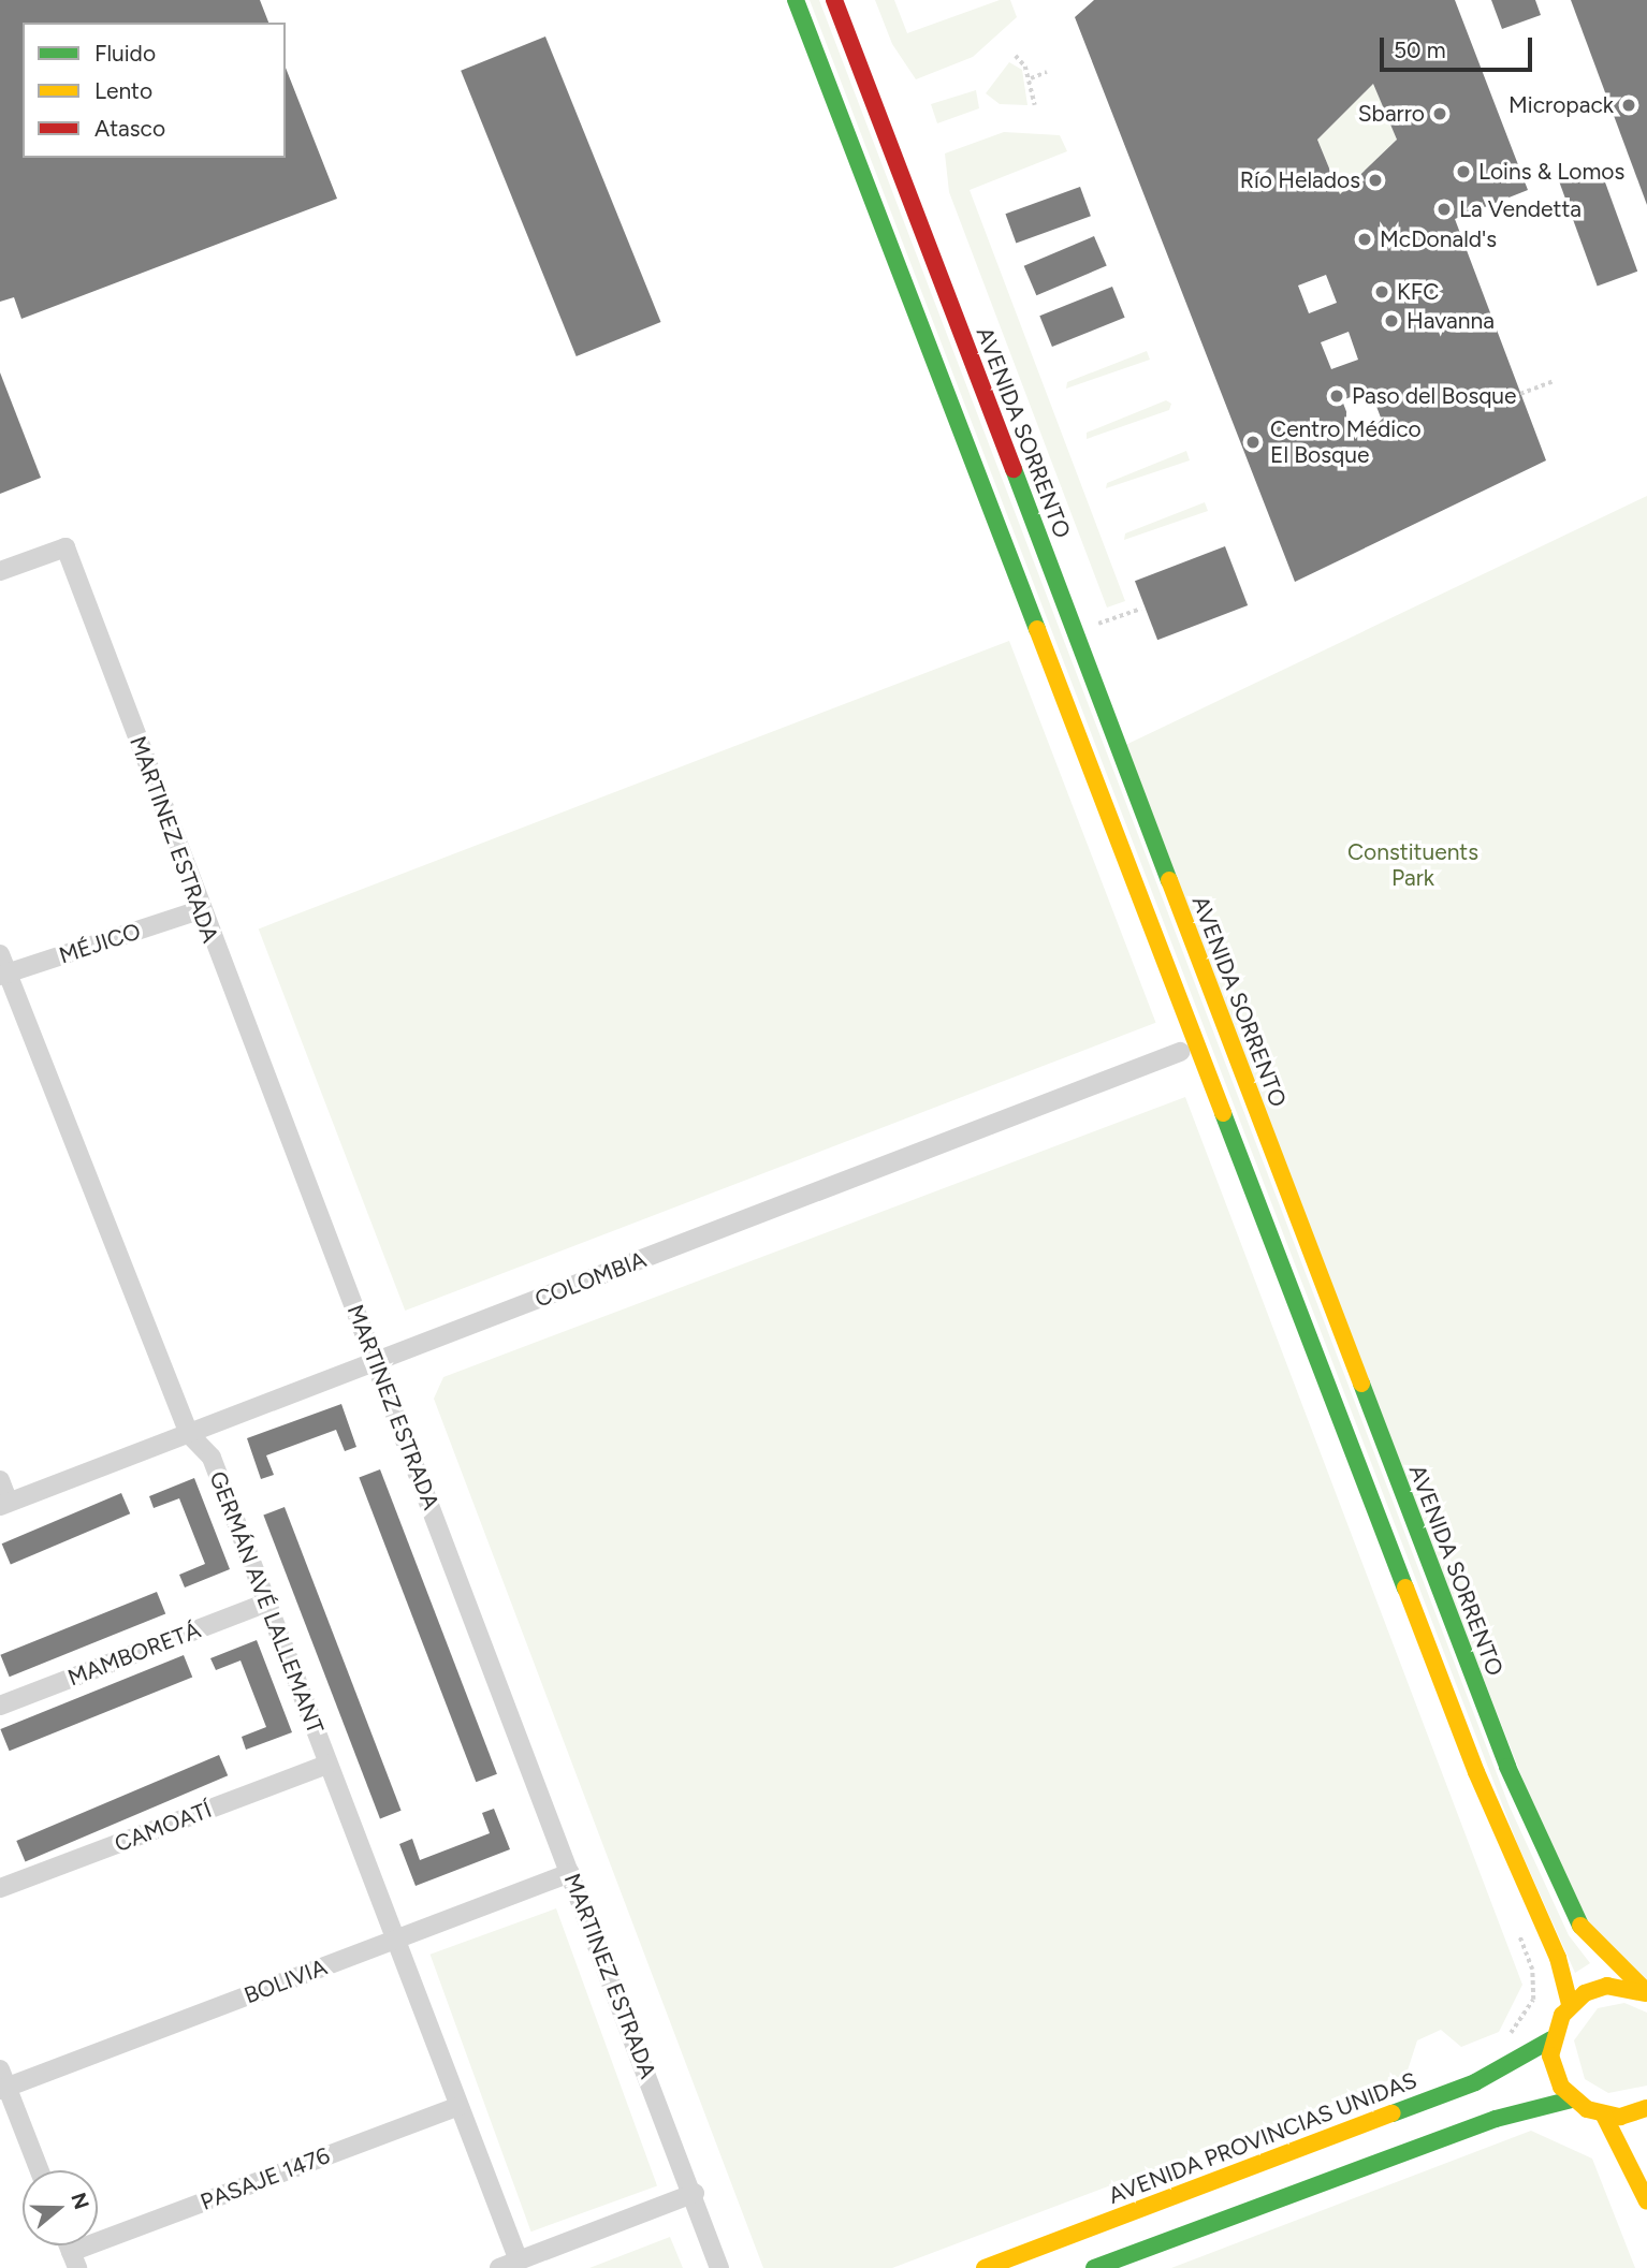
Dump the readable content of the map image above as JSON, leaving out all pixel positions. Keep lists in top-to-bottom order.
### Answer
{
  "streets": {
    "main road": ["AVENIDA SORRENTO", "AVENIDA PROVINCIAS UNIDAS"],
    "street": [
      "MARTINEZ ESTRADA",
      "MÉJICO",
      "COLOMBIA",
      "GERMÁN AVÉ LALLEMANT",
      "MAMBORETÁ",
      "CAMOATÍ",
      "BOLIVIA",
      "PASAJE 1476"
    ]
  },
  "crossings": [
    ["MARTINEZ ESTRADA", "MÉJICO"],
    ["MARTINEZ ESTRADA", "COLOMBIA"],
    ["MARTINEZ ESTRADA", "BOLIVIA"],
    ["MÉJICO", "GERMÁN AVÉ LALLEMANT"],
    ["COLOMBIA", "GERMÁN AVÉ LALLEMANT"],
    ["GERMÁN AVÉ LALLEMANT", "MAMBORETÁ"],
    ["GERMÁN AVÉ LALLEMANT", "CAMOATÍ"],
    ["GERMÁN AVÉ LALLEMANT", "BOLIVIA"],
    ["GERMÁN AVÉ LALLEMANT", "PASAJE 1476"]
  ],
  "parks": ["Constituents Park"],
  "places": [
    "Micropack",
    "Sbarro",
    "Loins & Lomos",
    "Río Helados",
    "La Vendetta",
    "McDonald's",
    "KFC",
    "Havanna",
    "Paso del Bosque",
    "Centro Médico El Bosque"
  ],
  "legend": ["Fluido", "Lento", "Atasco"],
  "scale_bar": "50 m",
  "north": "right"
}
